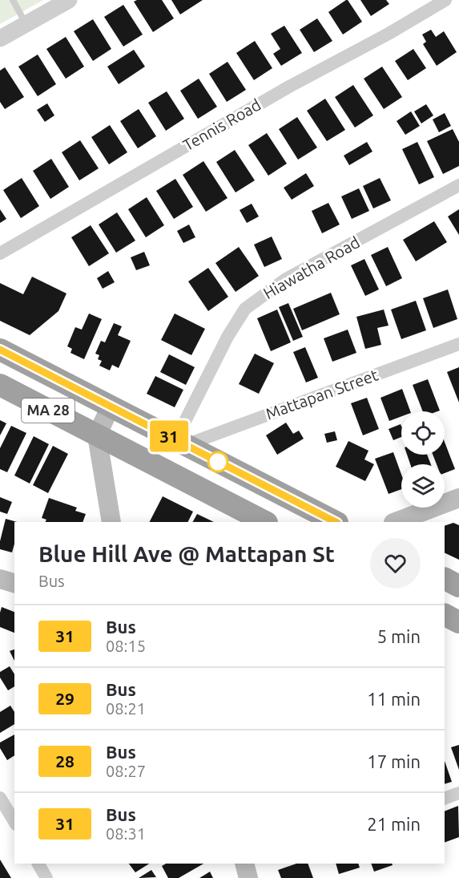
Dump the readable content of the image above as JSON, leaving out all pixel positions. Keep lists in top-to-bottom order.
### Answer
{
  "streets": {
    "highway": ["MA 28"],
    "street": ["Tennis Road", "Hiawatha Road", "Mattapan Street"]
  },
  "crossings": [
    ["Hiawatha Road", "Mattapan Street"],
    ["Hiawatha Road", "MA 28"],
    ["Mattapan Street", "MA 28"]
  ],
  "lines": ["bus line 31"],
  "page": {
    "on_map": "31",
    "heading": ["Blue Hill Ave @ Mattapan St", "Bus"],
    "list": [
      {
        "mark": "31",
        "name": "Bus",
        "note": "08:15",
        "value": "5 min"
      },
      {
        "mark": "29",
        "name": "Bus",
        "note": "08:21",
        "value": "11 min"
      },
      {
        "mark": "28",
        "name": "Bus",
        "note": "08:27",
        "value": "17 min"
      },
      {
        "mark": "31",
        "name": "Bus",
        "note": "08:31",
        "value": "21 min"
      }
    ]
  }
}
